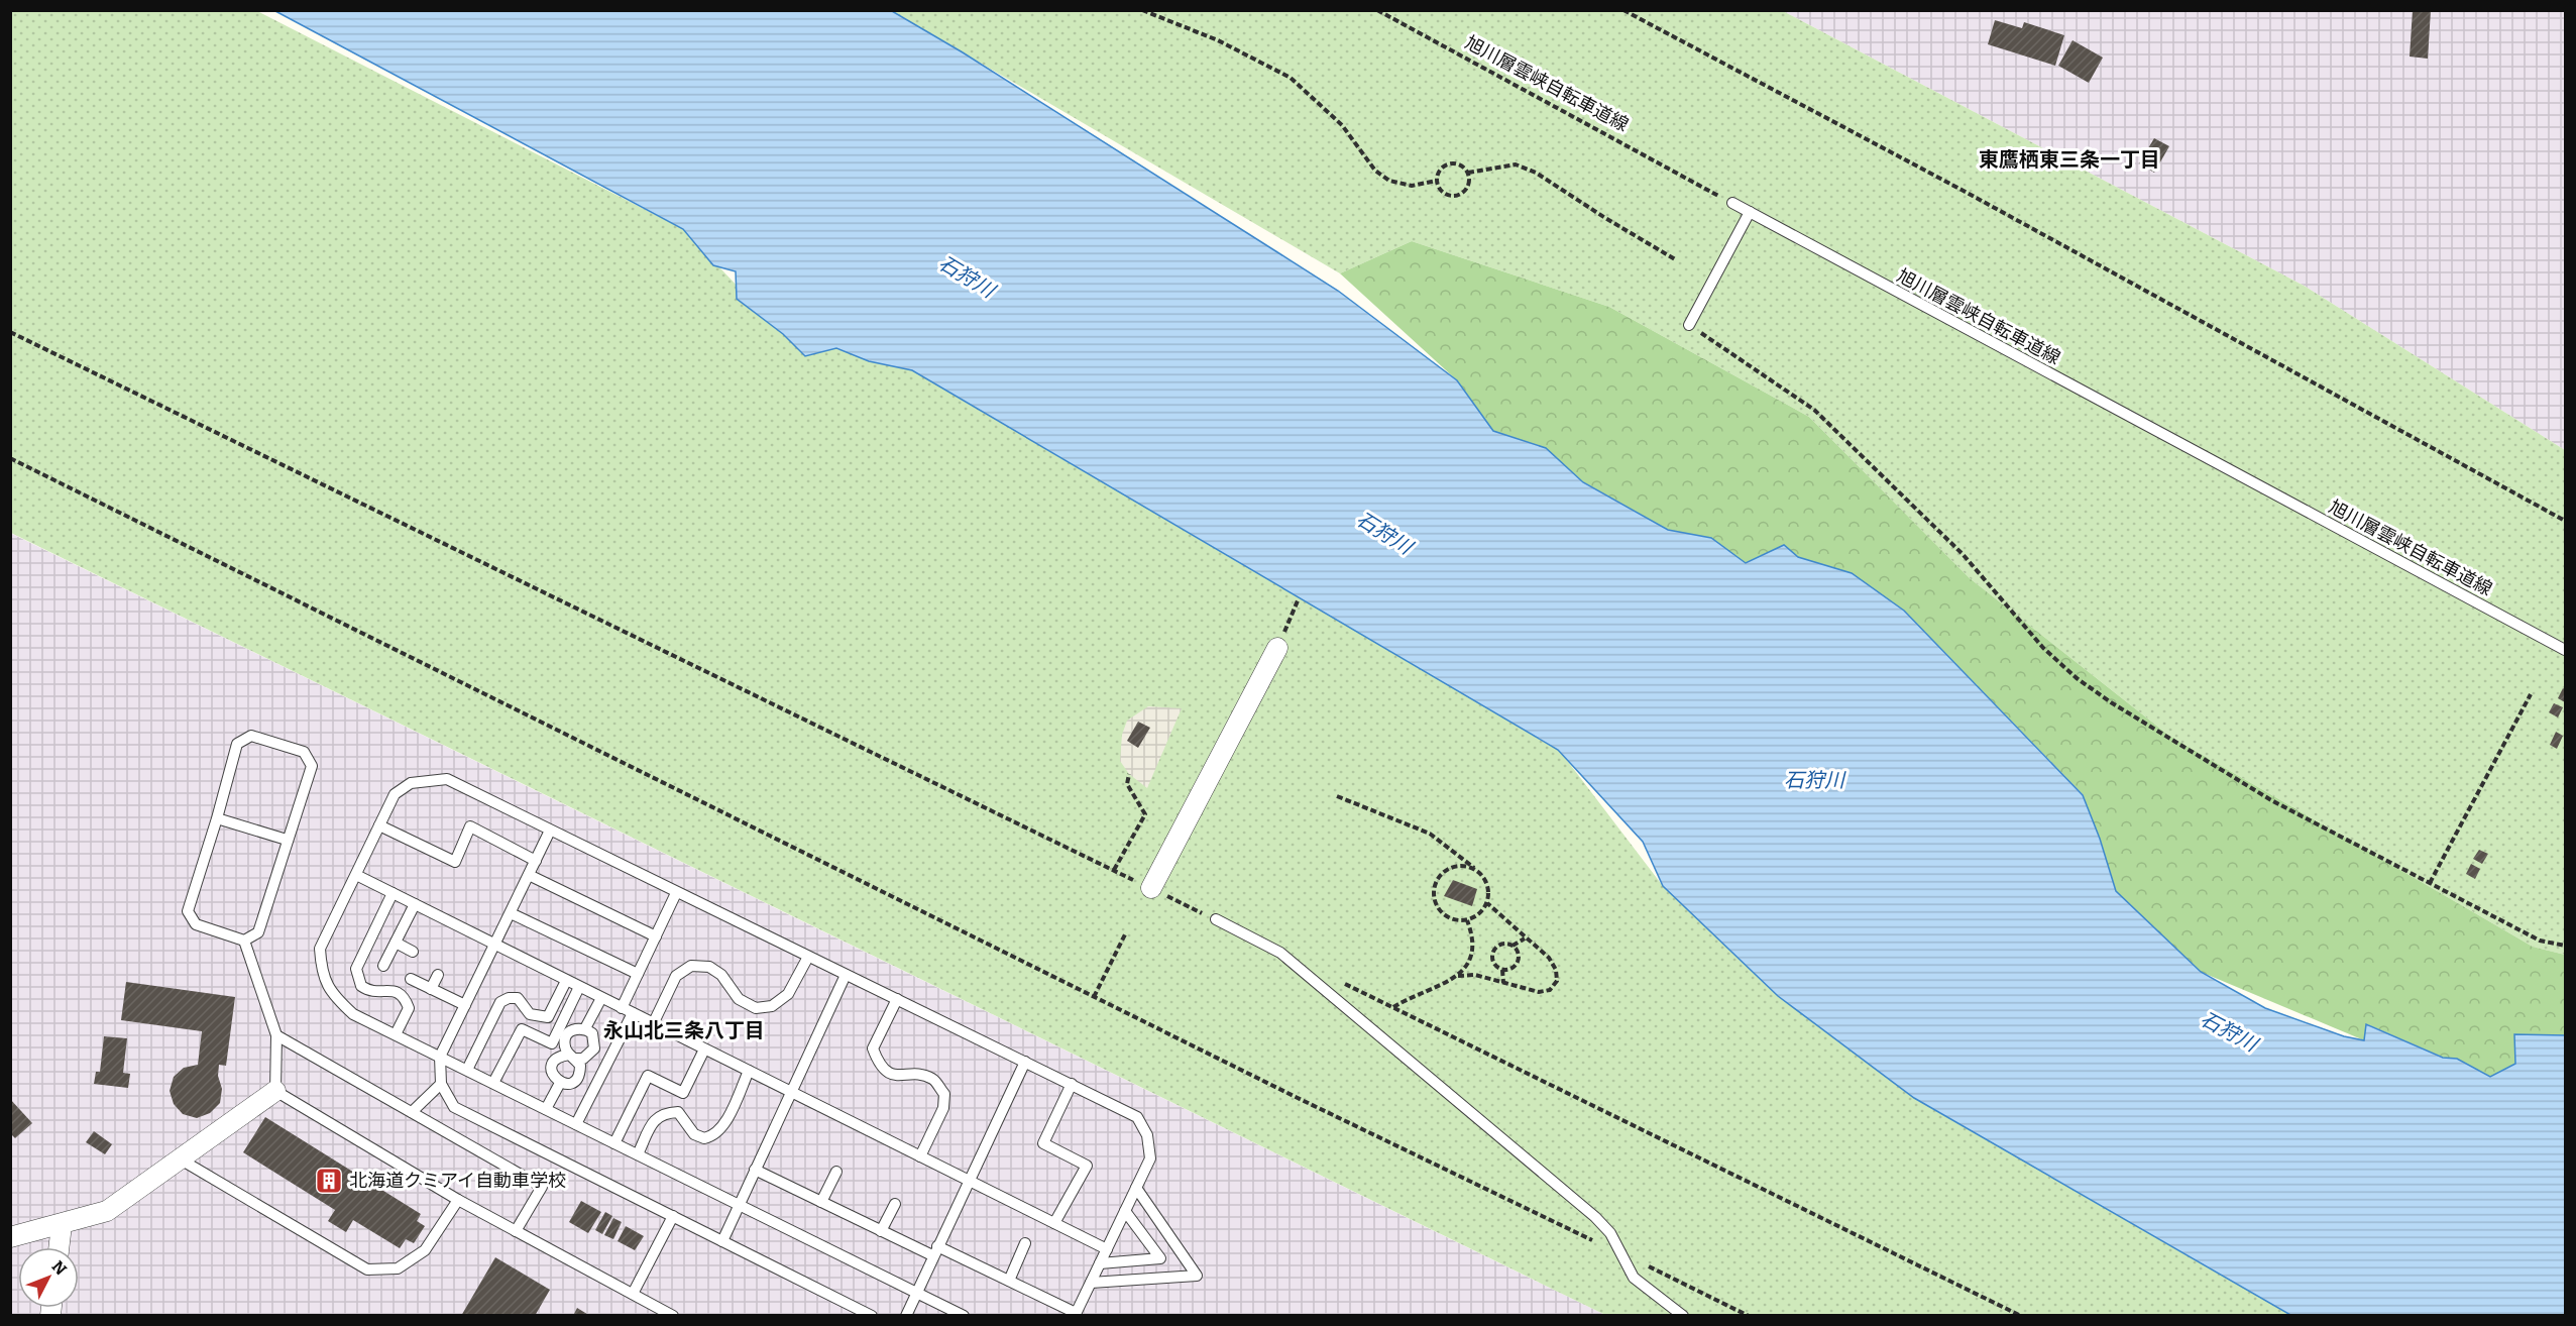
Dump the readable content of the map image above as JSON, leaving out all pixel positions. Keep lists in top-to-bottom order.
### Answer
{
  "streets": {
    "lane": ["旭川層雲峡自転車道線"]
  },
  "districts": ["東鷹栖東三条一丁目", "永山北三条八丁目"],
  "water": ["石狩川"],
  "places": {
    "building": ["北海道クミアイ自動車学校"]
  },
  "north": "top right"
}
